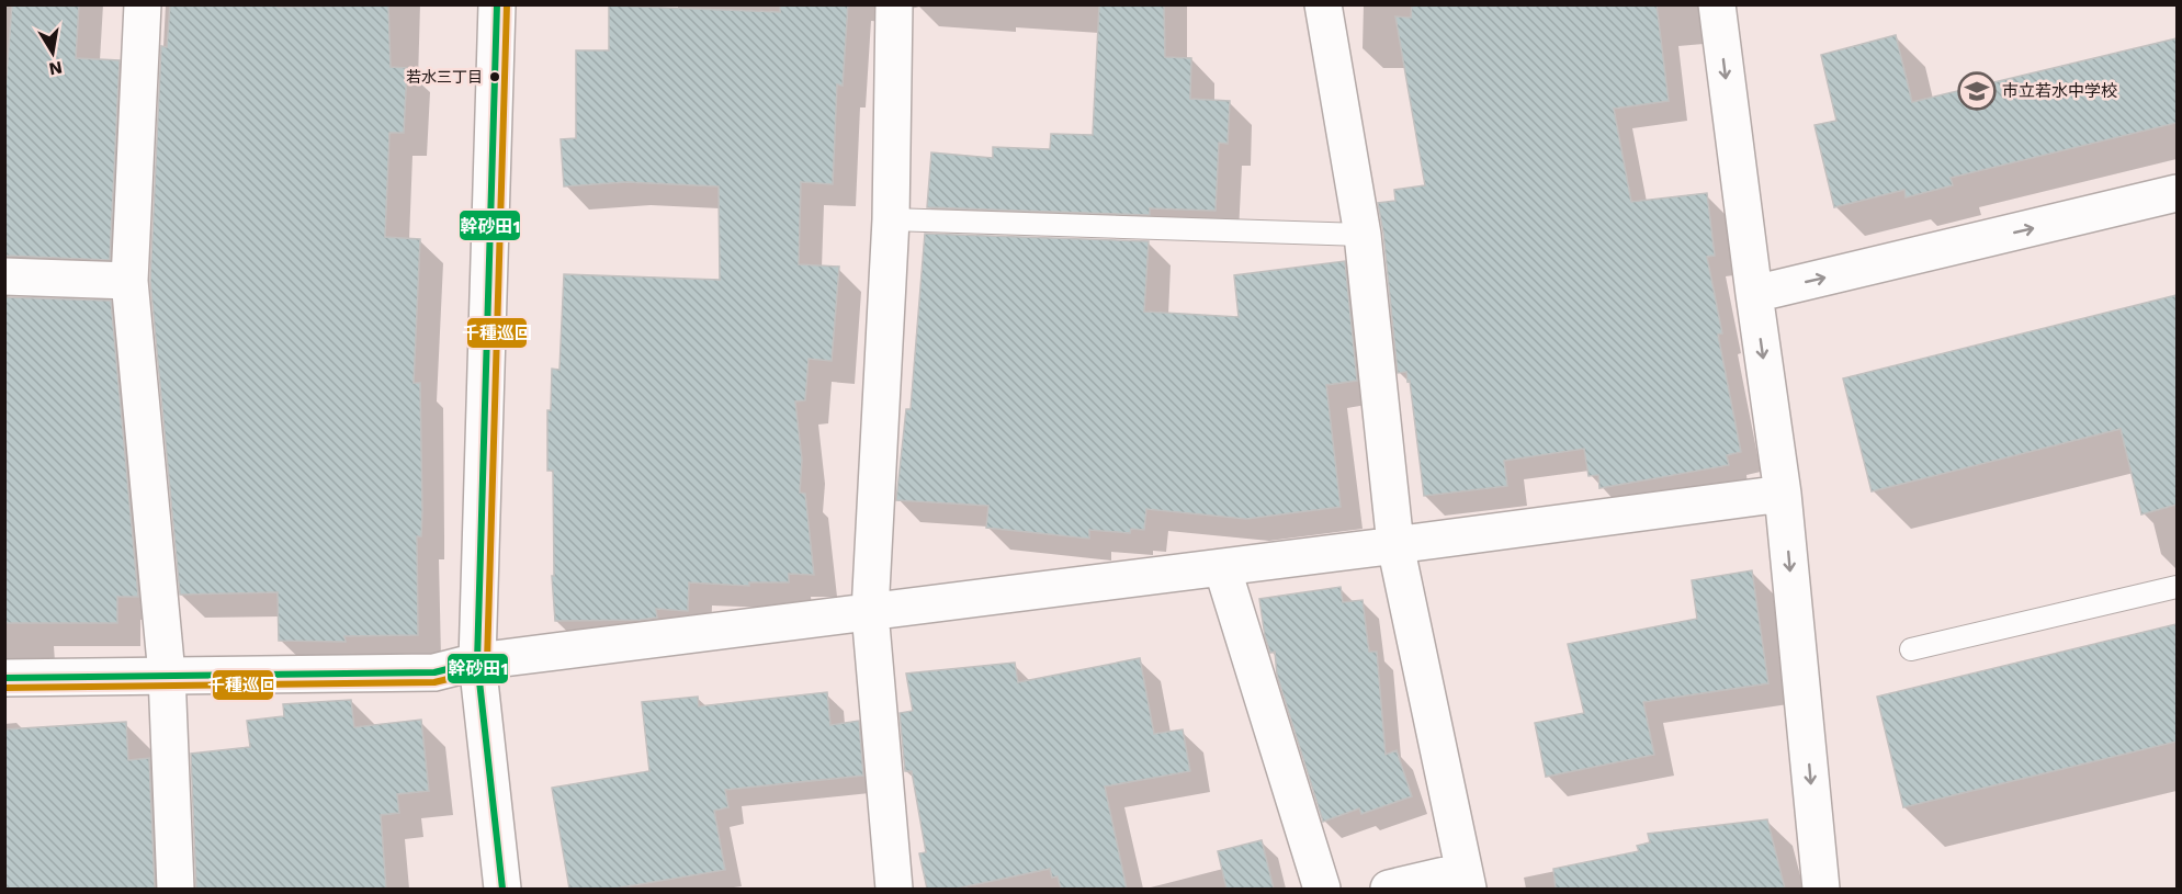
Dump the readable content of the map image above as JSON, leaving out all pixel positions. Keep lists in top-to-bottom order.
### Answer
{
  "places": {
    "other": ["若水三丁目"],
    "school or university": ["市立若水中学校"]
  },
  "lines": ["transit line 幹砂田1", "transit line 千種巡回"],
  "north": "bottom"
}
